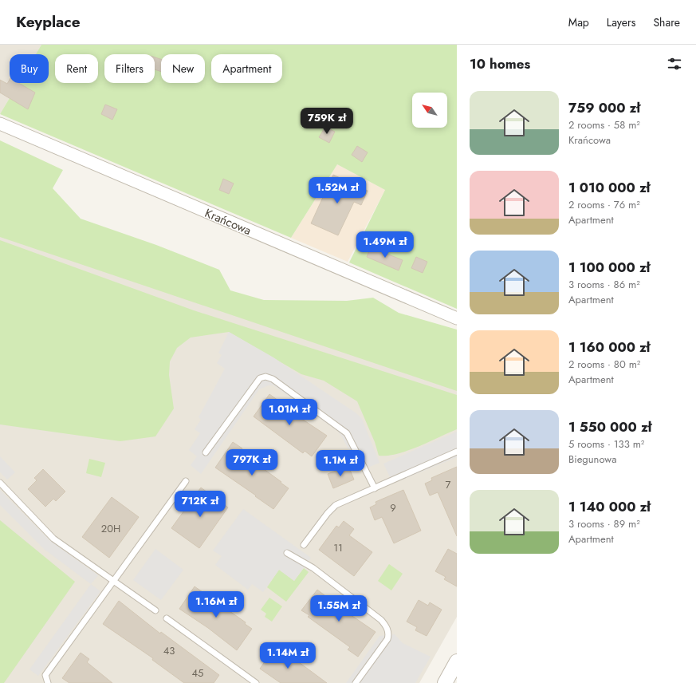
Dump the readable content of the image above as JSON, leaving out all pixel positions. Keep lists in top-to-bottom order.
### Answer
{
  "streets": {
    "street": ["Krańcowa"]
  },
  "house_numbers": [
    "7",
    "9",
    "20H",
    "11",
    "43",
    "45"
  ],
  "north": "top left",
  "page": {
    "header": "Keyplace",
    "nav": ["Map", "Layers", "Share"],
    "heading": "10 homes",
    "chip": [
      "Buy",
      "Rent",
      "Filters",
      "New",
      "Apartment"
    ],
    "list": [
      {
        "name": "759 000 zł",
        "note": "2 rooms · 58 m² · Krańcowa"
      },
      {
        "name": "1 010 000 zł",
        "note": "2 rooms · 76 m² · Apartment"
      },
      {
        "name": "1 100 000 zł",
        "note": "3 rooms · 86 m² · Apartment"
      },
      {
        "name": "1 160 000 zł",
        "note": "2 rooms · 80 m² · Apartment"
      },
      {
        "name": "1 550 000 zł",
        "note": "5 rooms · 133 m² · Biegunowa"
      },
      {
        "name": "1 140 000 zł",
        "note": "3 rooms · 89 m² · Apartment"
      }
    ],
    "price": [
      "759K zł",
      "1.52M zł",
      "1.49M zł",
      "1.01M zł",
      "797K zł",
      "1.1M zł",
      "712K zł",
      "1.16M zł",
      "1.55M zł",
      "1.14M zł"
    ]
  }
}
